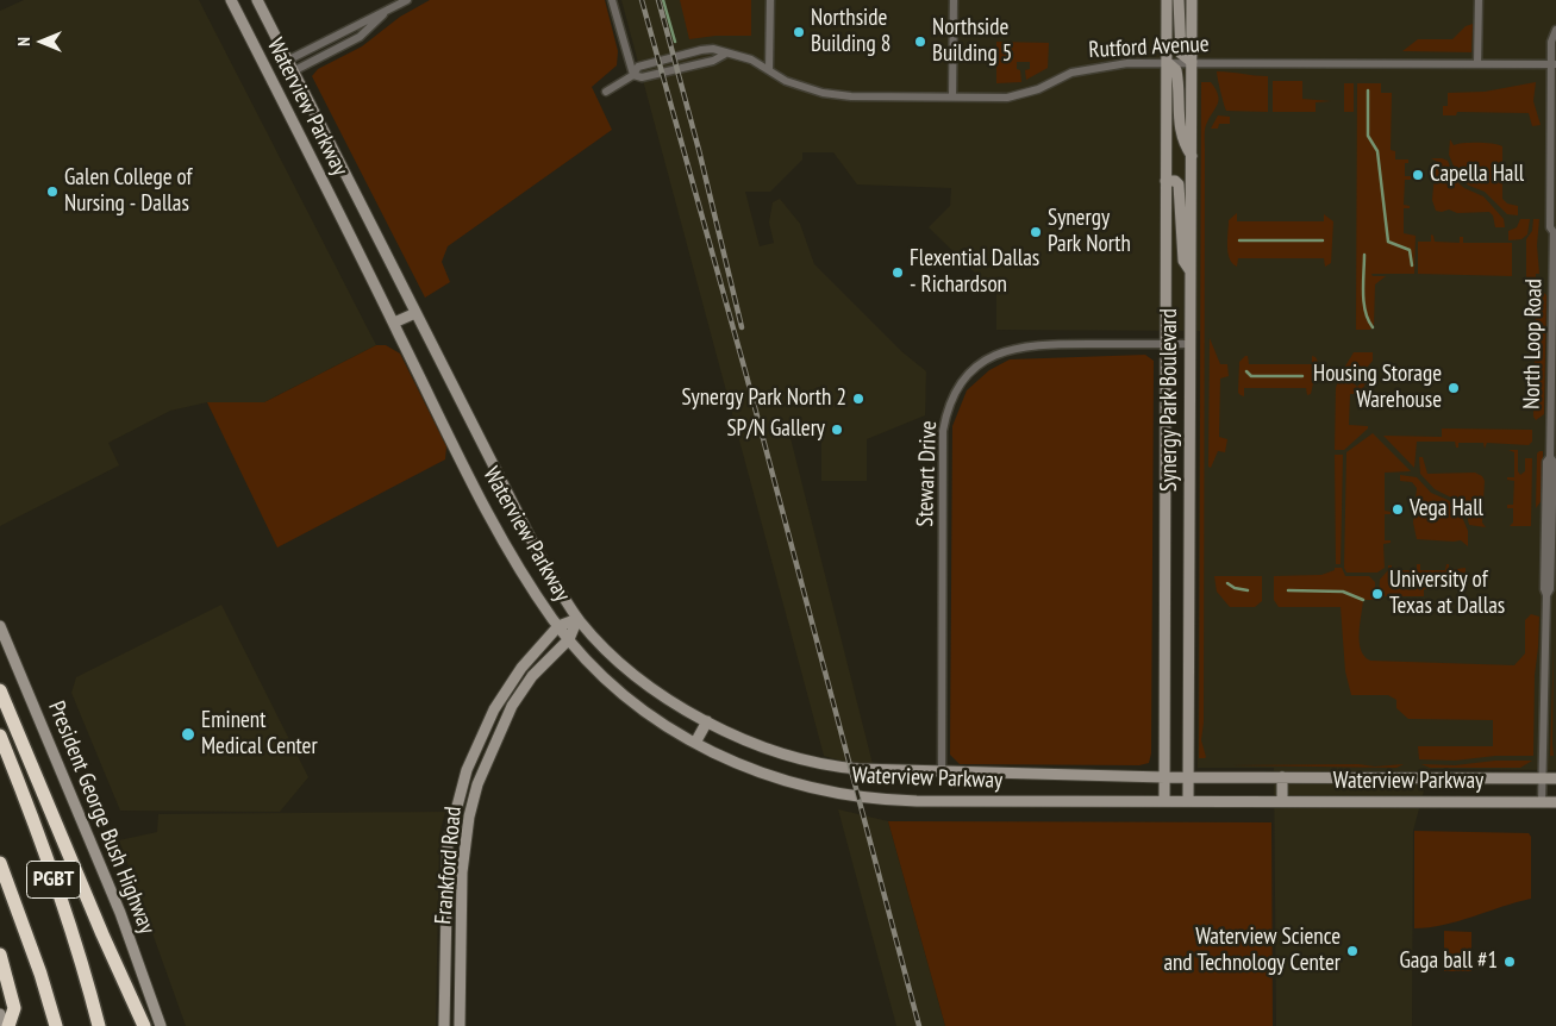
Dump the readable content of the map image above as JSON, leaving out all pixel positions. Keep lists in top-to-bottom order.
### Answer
{
  "streets": {
    "highway": ["PGBT"],
    "main road": [
      "Waterview Parkway",
      "Synergy Park Boulevard",
      "President George Bush Highway",
      "Frankford Road"
    ],
    "street": ["Rutford Avenue", "North Loop Road", "Stewart Drive"]
  },
  "crossings": [
    ["Rutford Avenue", "North Loop Road"],
    ["Rutford Avenue", "Synergy Park Boulevard"],
    ["Waterview Parkway", "North Loop Road"],
    ["Waterview Parkway", "Synergy Park Boulevard"],
    ["Waterview Parkway", "Stewart Drive"],
    ["Waterview Parkway", "Frankford Road"],
    ["Synergy Park Boulevard", "Stewart Drive"]
  ],
  "places": [
    "Northside Building 8",
    "Northside Building 5",
    "Capella Hall",
    "Galen College of Nursing - Dallas",
    "Synergy Park North",
    "Flexential Dallas - Richardson",
    "Housing Storage Warehouse",
    "Synergy Park North 2",
    "SP/N Gallery",
    "Vega Hall",
    "University of Texas at Dallas",
    "Eminent Medical Center",
    "Waterview Science and Technology Center",
    "Gaga ball #1"
  ],
  "north": "left"
}
